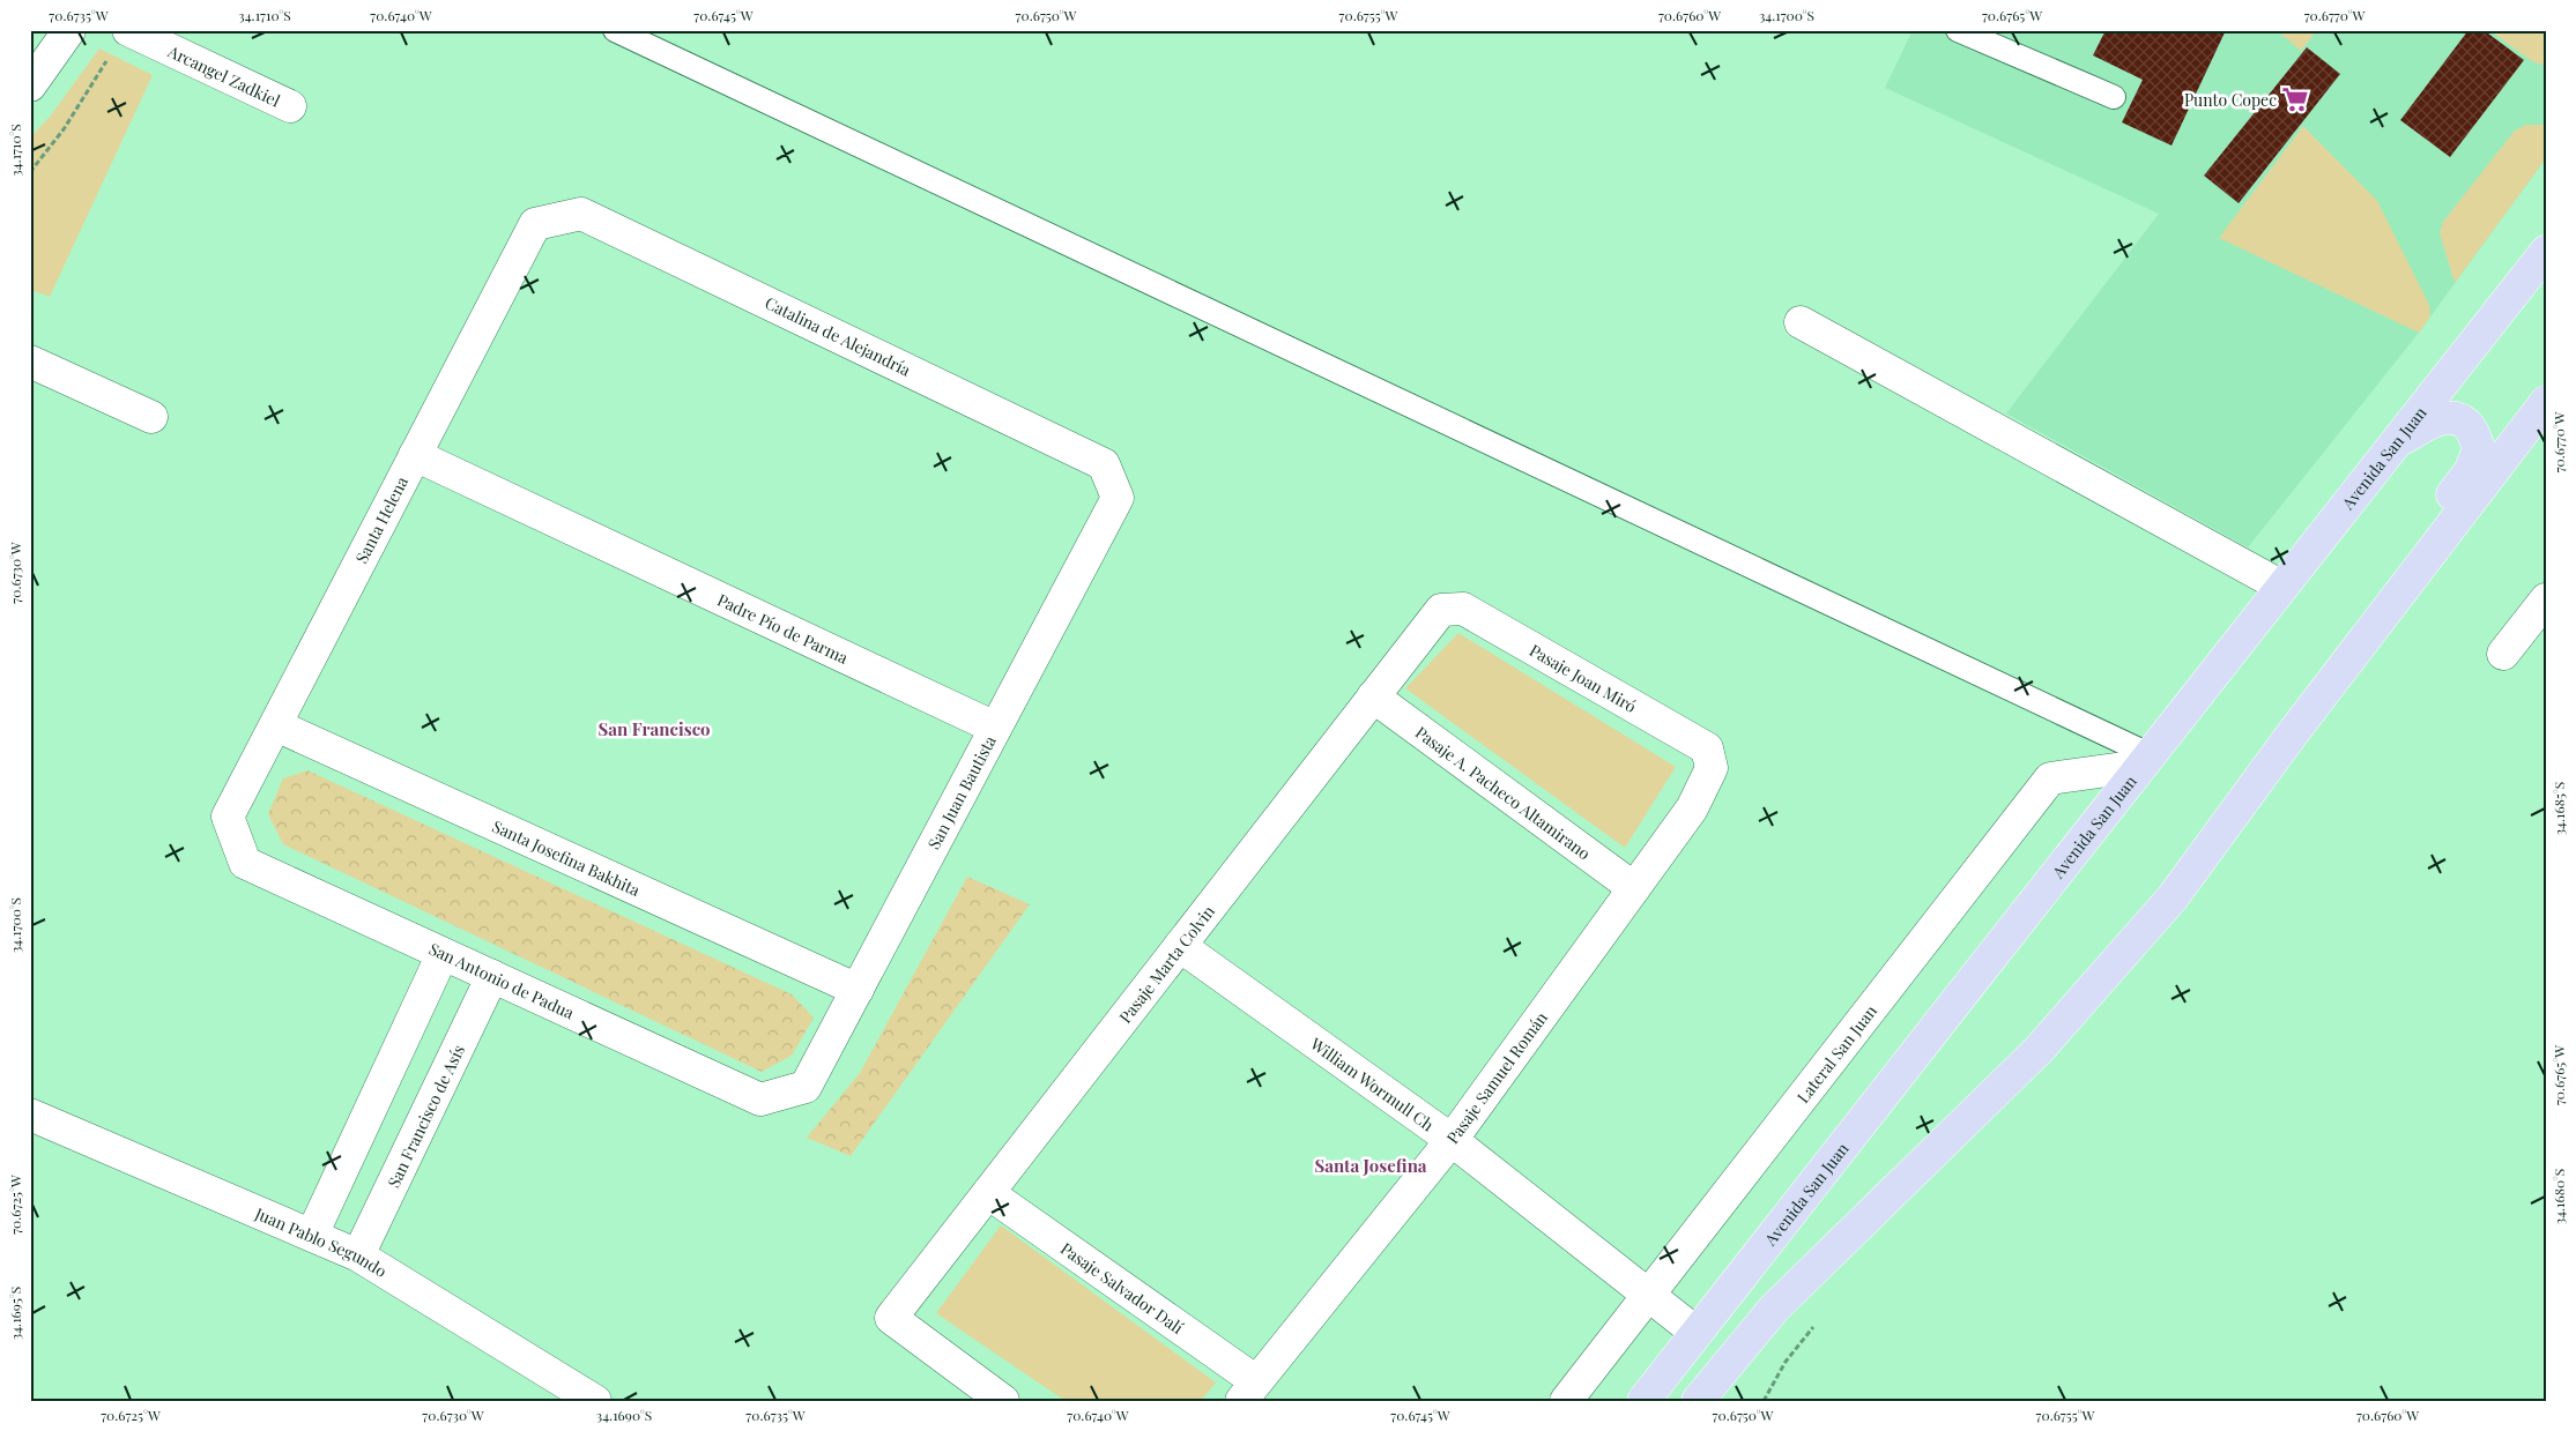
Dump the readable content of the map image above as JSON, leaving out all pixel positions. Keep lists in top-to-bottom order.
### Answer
{
  "streets": {
    "main road": ["Avenida San Juan"],
    "street": [
      "Arcangel Zadkiel",
      "Catalina de Alejandría",
      "Santa Helena",
      "Padre Pío de Parma",
      "Pasaje Joan Miró",
      "San Juan Bautista",
      "Pasaje A. Pacheco Altamirano",
      "Santa Josefina Bakhita",
      "Pasaje Marta Colvin",
      "San Antonio de Padua",
      "Lateral San Juan",
      "Pasaje Samuel Román",
      "William Wormull Ch",
      "San Francisco de Asís",
      "Juan Pablo Segundo",
      "Pasaje Salvador Dalí"
    ]
  },
  "crossings": [
    ["Catalina de Alejandría", "Santa Helena"],
    ["Catalina de Alejandría", "San Juan Bautista"],
    ["Avenida San Juan", "Lateral San Juan"],
    ["Avenida San Juan", "William Wormull Ch"],
    ["Santa Helena", "Padre Pío de Parma"],
    ["Santa Helena", "Santa Josefina Bakhita"],
    ["Santa Helena", "San Antonio de Padua"],
    ["Padre Pío de Parma", "San Juan Bautista"],
    ["Pasaje Joan Miró", "Pasaje Marta Colvin"],
    ["Pasaje Joan Miró", "Pasaje Samuel Román"],
    ["San Juan Bautista", "Santa Josefina Bakhita"],
    ["San Juan Bautista", "San Antonio de Padua"],
    ["Pasaje A. Pacheco Altamirano", "Pasaje Marta Colvin"],
    ["Pasaje A. Pacheco Altamirano", "Pasaje Samuel Román"],
    ["Pasaje Marta Colvin", "William Wormull Ch"],
    ["Pasaje Marta Colvin", "Pasaje Salvador Dalí"],
    ["San Antonio de Padua", "San Francisco de Asís"],
    ["Lateral San Juan", "William Wormull Ch"],
    ["Pasaje Samuel Román", "William Wormull Ch"],
    ["Pasaje Samuel Román", "Pasaje Salvador Dalí"],
    ["San Francisco de Asís", "Juan Pablo Segundo"]
  ],
  "districts": ["San Francisco", "Santa Josefina"],
  "places": {
    "supermarket": ["Punto Copec"]
  },
  "coordinates": [
    "70.6735°W",
    "34.1710°S",
    "70.6740°W",
    "70.6745°W",
    "70.6750°W",
    "70.6755°W",
    "70.6760°W",
    "34.1700°S",
    "70.6765°W",
    "70.6770°W",
    "70.6730°W",
    "34.1685°S",
    "34.1680°S",
    "70.6725°W",
    "34.1695°S",
    "34.1690°S"
  ]
}
